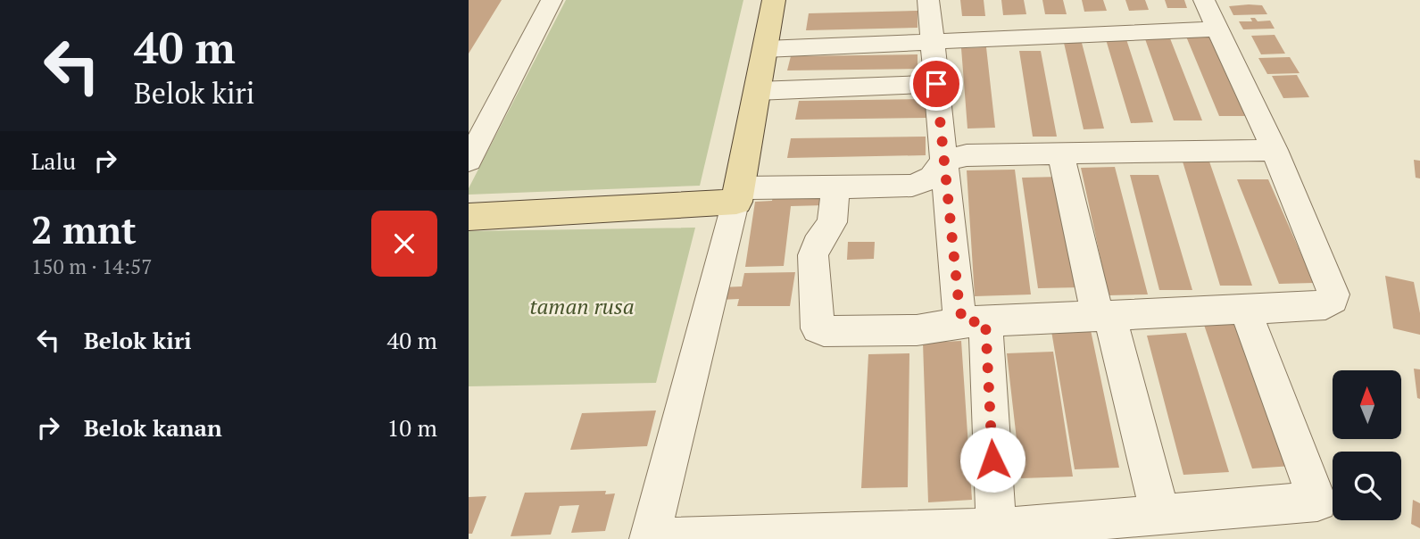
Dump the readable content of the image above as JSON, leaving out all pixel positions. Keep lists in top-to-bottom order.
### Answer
{
  "parks": ["taman rusa"],
  "north": "top",
  "page": {
    "turn": ["40 m", "Belok kiri"],
    "then": "Lalu",
    "heading": ["2 mnt", "150 m · 14:57"],
    "list": [
      {
        "name": "Belok kiri",
        "value": "40 m"
      },
      {
        "name": "Belok kanan",
        "value": "10 m"
      }
    ]
  }
}
